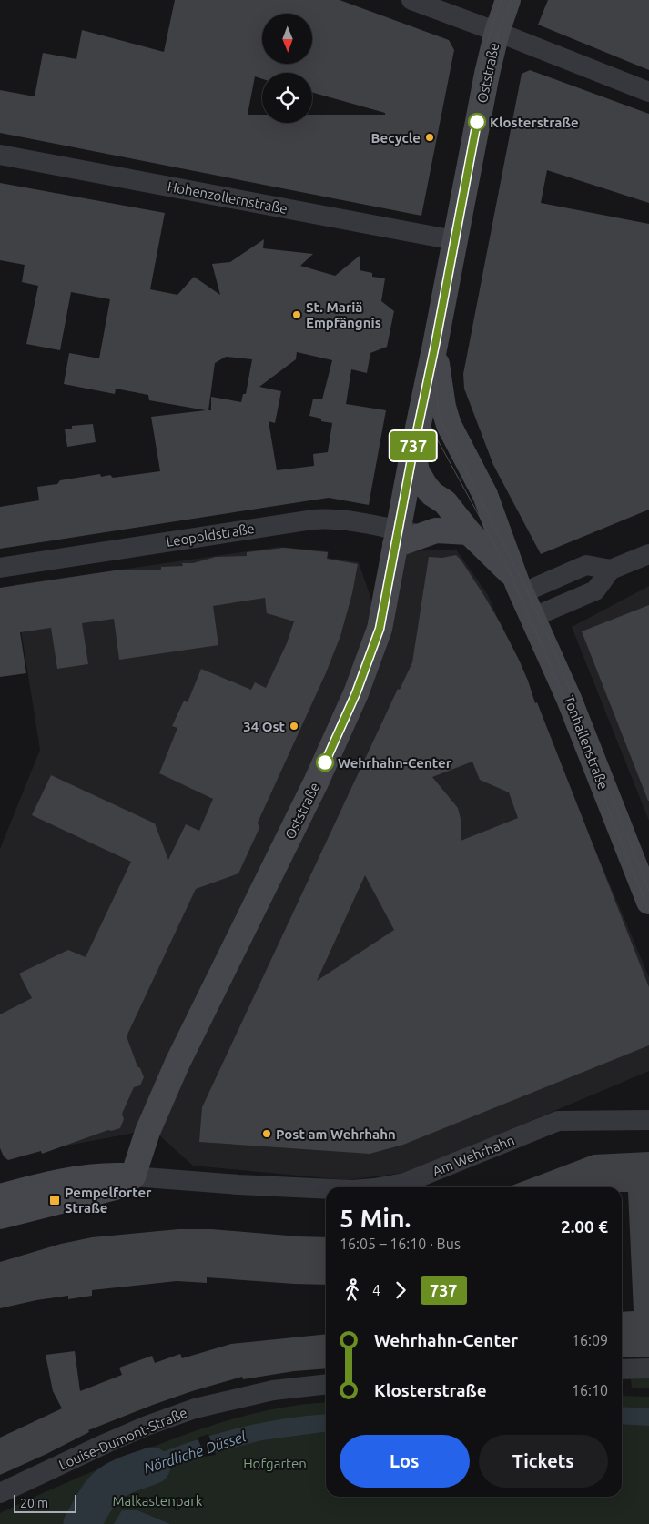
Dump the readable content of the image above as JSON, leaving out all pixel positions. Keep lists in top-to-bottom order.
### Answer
{
  "streets": {
    "main road": ["Oststraße", "Tonhallenstraße", "Am Wehrhahn"],
    "street": ["Hohenzollernstraße", "Leopoldstraße", "Louise-Dumont-Straße"]
  },
  "crossings": [
    ["Oststraße", "Hohenzollernstraße"],
    ["Oststraße", "Leopoldstraße"],
    ["Oststraße", "Tonhallenstraße"],
    ["Oststraße", "Am Wehrhahn"]
  ],
  "water": ["Nördliche Düssel"],
  "parks": ["Hofgarten", "Malkastenpark"],
  "places": {
    "other": [
      "Klosterstraße",
      "Becycle",
      "St. Mariä Empfängnis",
      "34 Ost",
      "Wehrhahn-Center",
      "Post am Wehrhahn"
    ],
    "transit": ["Pempelforter Straße"]
  },
  "lines": ["bus line 737"],
  "scale_bar": "20 m",
  "north": "bottom",
  "page": {
    "on_map": "737",
    "heading": ["5 Min.", "16:05 – 16:10 · Bus", "2.00 €"],
    "legs": ["4", "737"],
    "list": [
      {
        "name": "Wehrhahn-Center",
        "value": "16:09"
      },
      {
        "name": "Klosterstraße",
        "value": "16:10"
      }
    ],
    "buttons": ["Los", "Tickets"],
    "scale": "20 m"
  }
}
